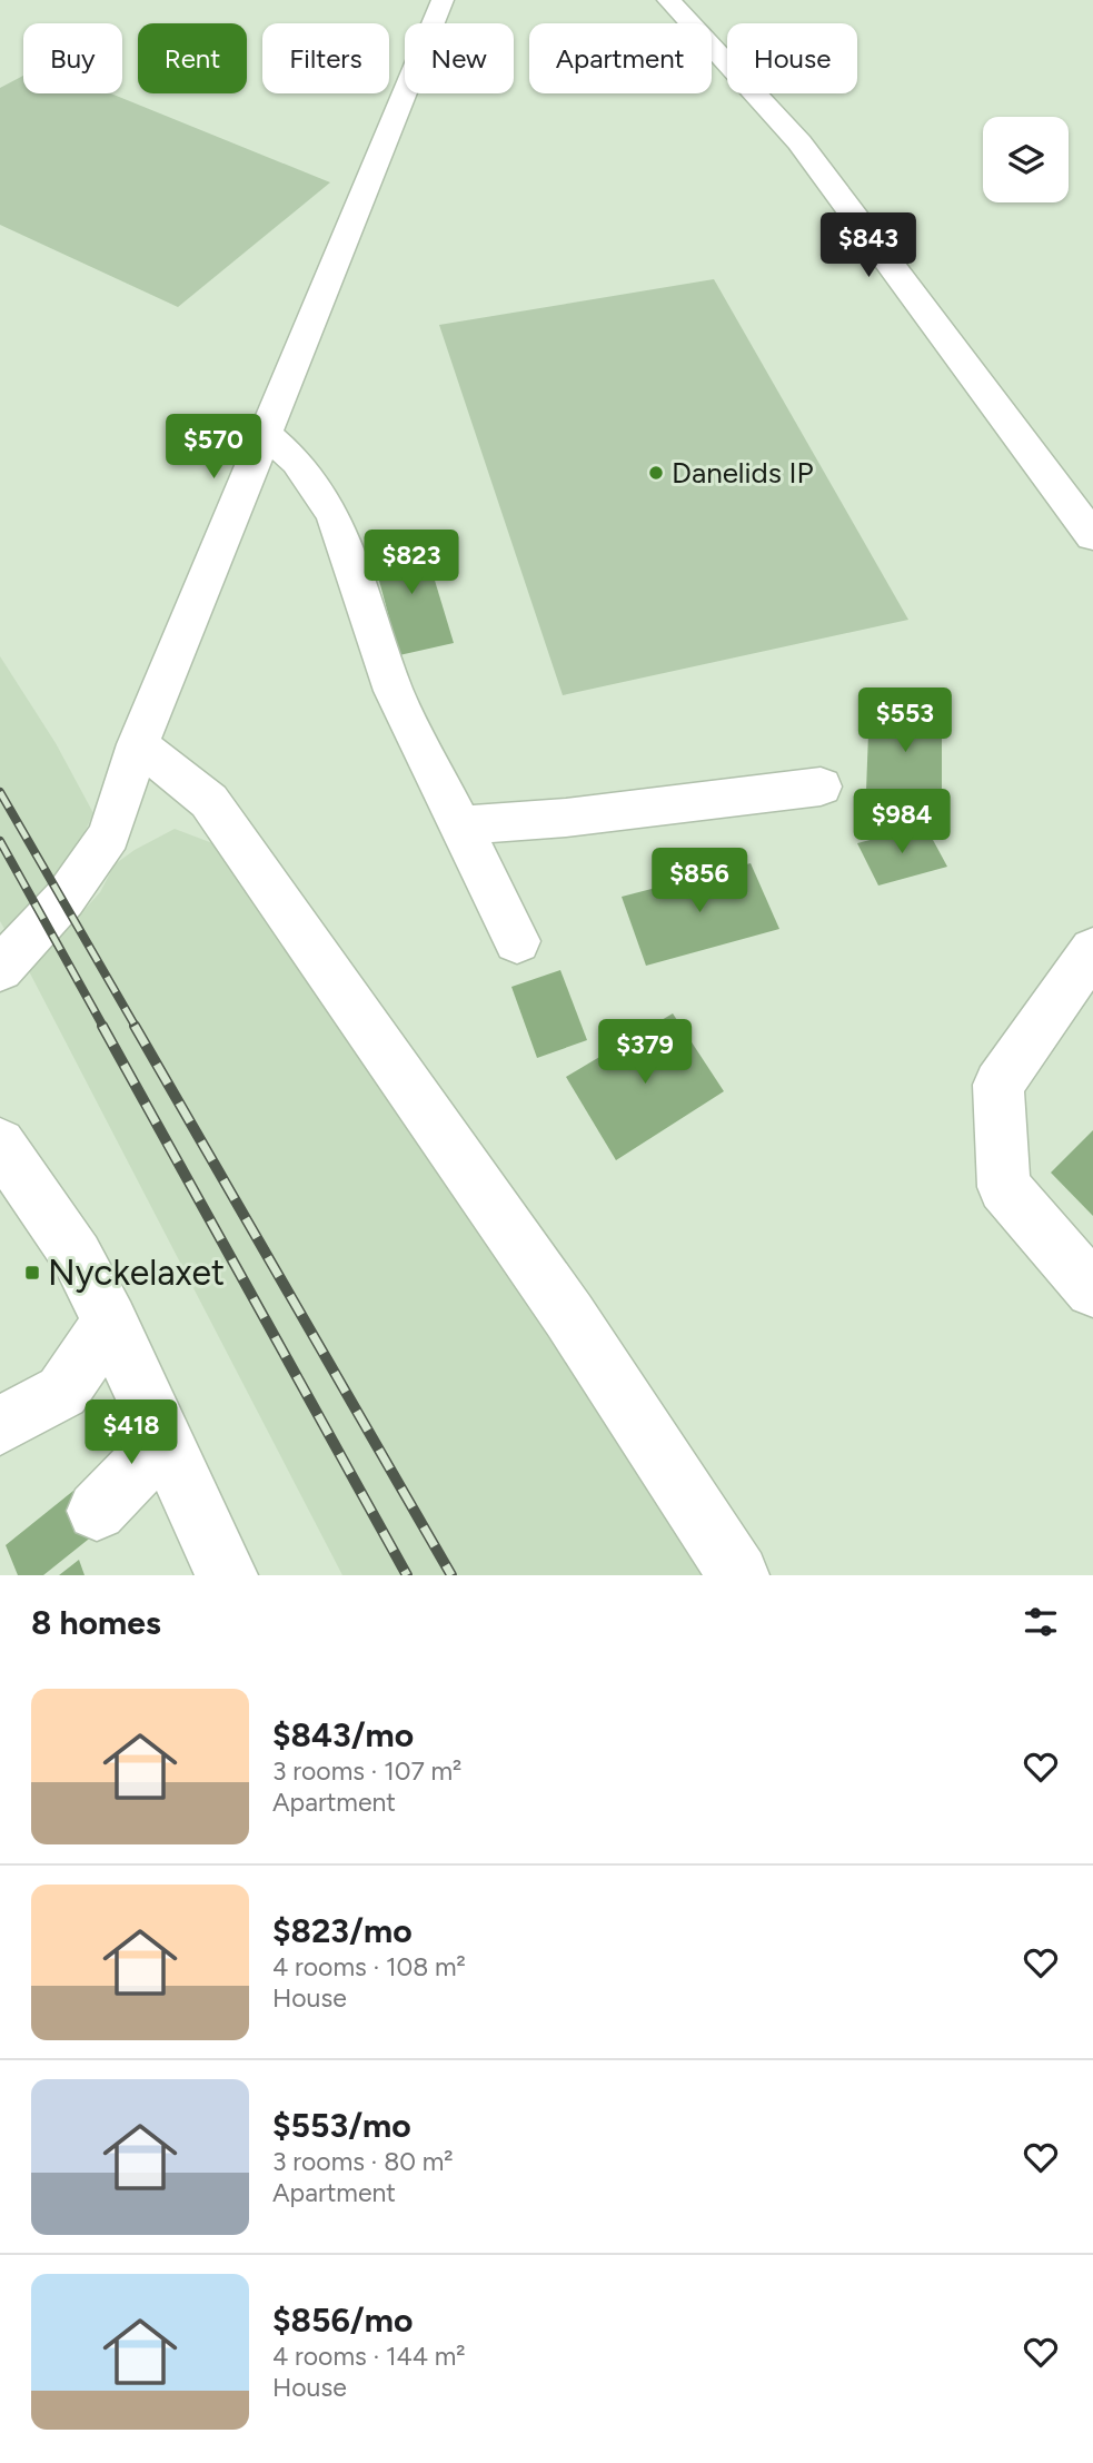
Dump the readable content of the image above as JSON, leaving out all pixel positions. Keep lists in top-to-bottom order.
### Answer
{
  "places": {
    "other": ["Danelids IP"],
    "transit": ["Nyckelaxet"]
  },
  "page": {
    "chip": [
      "Buy",
      "Rent",
      "Filters",
      "New",
      "Apartment",
      "House"
    ],
    "price": [
      "$843",
      "$570",
      "$823",
      "$553",
      "$984",
      "$856",
      "$379",
      "$418"
    ],
    "heading": "8 homes",
    "list": [
      {
        "name": "$843/mo",
        "note": "3 rooms · 107 m² · Apartment"
      },
      {
        "name": "$823/mo",
        "note": "4 rooms · 108 m² · House"
      },
      {
        "name": "$553/mo",
        "note": "3 rooms · 80 m² · Apartment"
      },
      {
        "name": "$856/mo",
        "note": "4 rooms · 144 m² · House"
      }
    ]
  }
}
